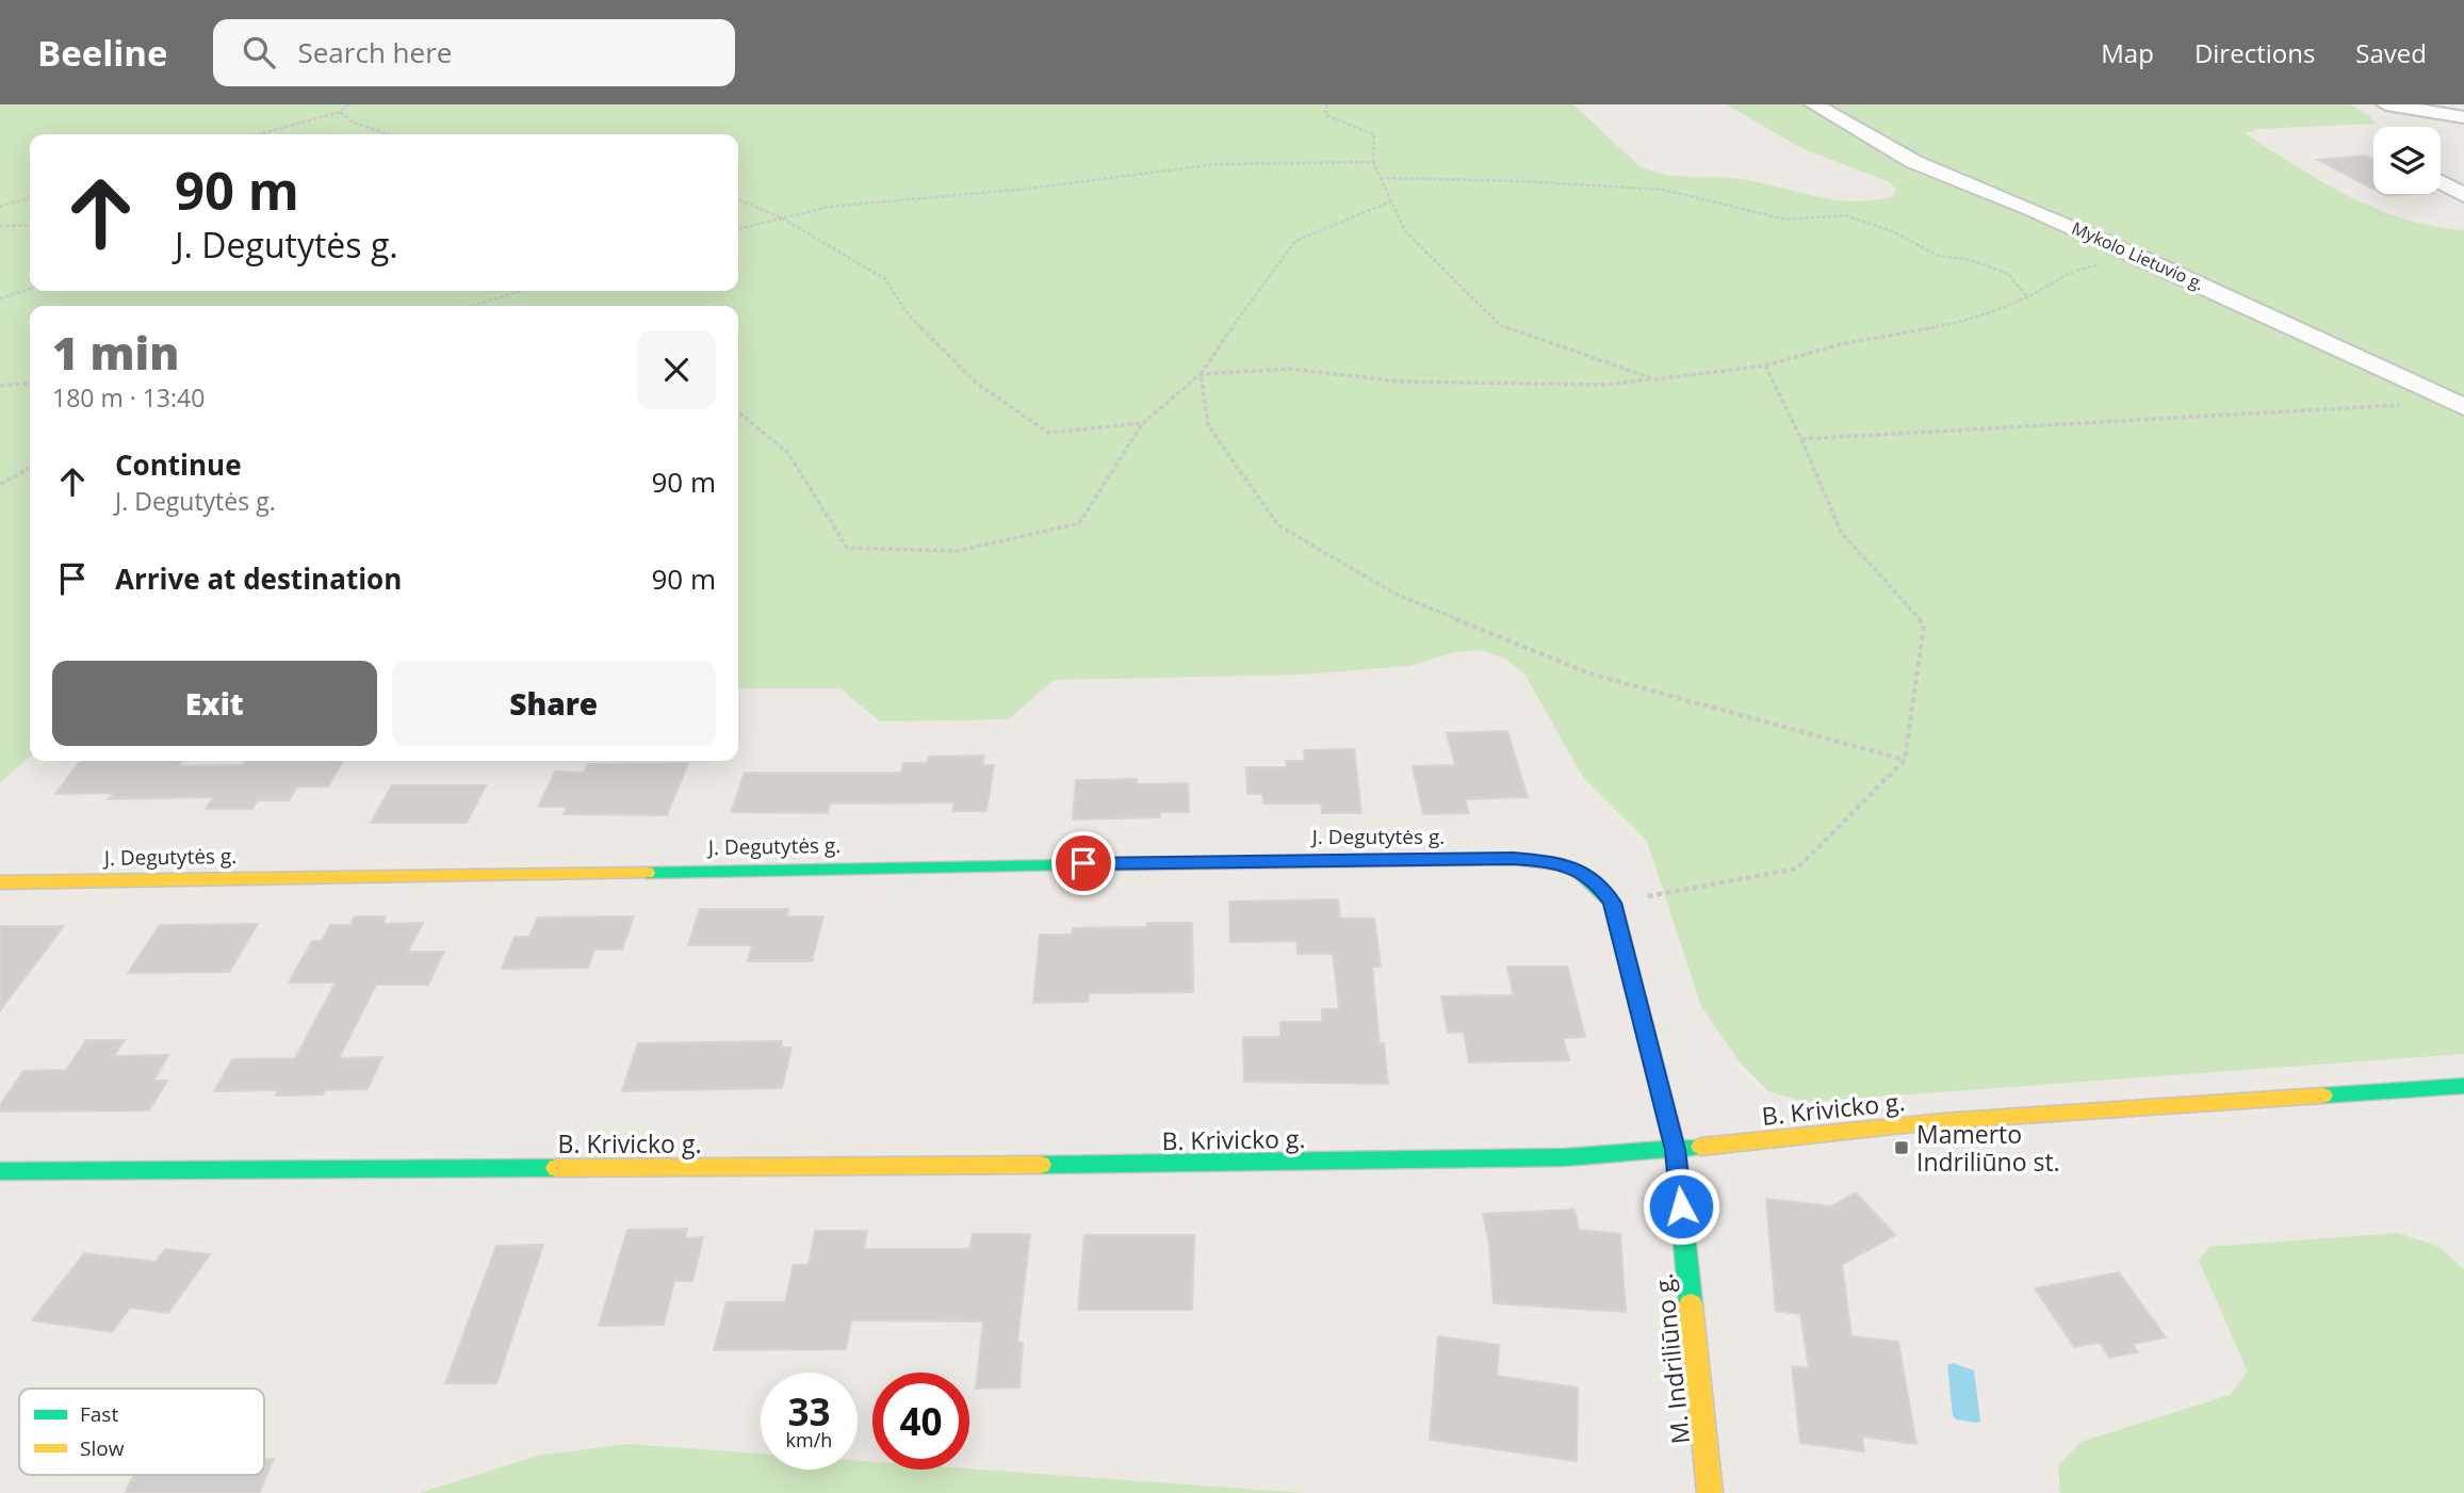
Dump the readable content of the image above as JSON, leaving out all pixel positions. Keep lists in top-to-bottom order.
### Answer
{
  "streets": {
    "street": [
      "Mykolo Lietuvio g.",
      "J. Degutytės g.",
      "B. Krivicko g.",
      "M. Indriliūno g."
    ]
  },
  "crossings": [
    ["J. Degutytės g.", "M. Indriliūno g."],
    ["B. Krivicko g.", "M. Indriliūno g."]
  ],
  "places": {
    "transit": ["Mamerto Indriliūno st."]
  },
  "legend": ["Fast", "Slow"],
  "page": {
    "header": "Beeline",
    "search": "Search here",
    "nav": ["Map", "Directions", "Saved"],
    "turn": ["90 m", "J. Degutytės g."],
    "heading": ["1 min", "180 m · 13:40"],
    "list": [
      {
        "name": "Continue",
        "note": "J. Degutytės g.",
        "value": "90 m"
      },
      {
        "name": "Arrive at destination",
        "value": "90 m"
      }
    ],
    "buttons": ["Exit", "Share"],
    "speed": "33 km/h",
    "limit": "40"
  }
}
